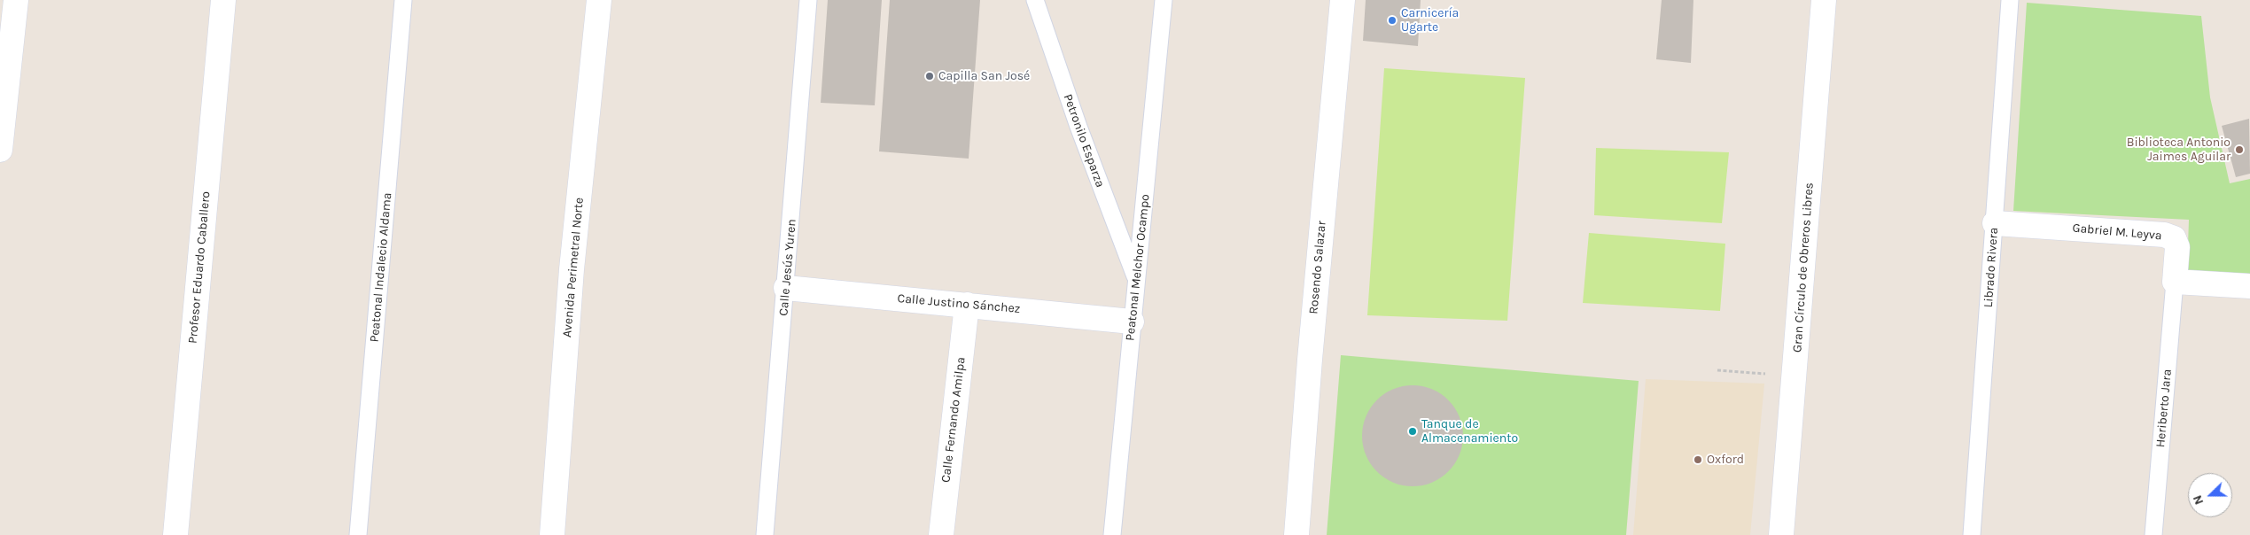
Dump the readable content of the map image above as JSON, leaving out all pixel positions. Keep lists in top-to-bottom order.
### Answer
{
  "streets": {
    "street": [
      "Gabriel M. Leyva",
      "Profesor Eduardo Caballero",
      "Avenida Perimetral Norte",
      "Rosendo Salazar",
      "Gran Círculo de Obreros Libres",
      "Calle Justino Sánchez",
      "Calle Fernando Amilpa"
    ],
    "lane": [
      "Petronilo Esparza",
      "Peatonal Indalecio Aldama",
      "Calle Jesús Yuren",
      "Peatonal Melchor Ocampo",
      "Librado Rivera",
      "Heriberto Jara"
    ]
  },
  "crossings": [
    ["Petronilo Esparza", "Peatonal Melchor Ocampo"],
    ["Gabriel M. Leyva", "Librado Rivera"],
    ["Gabriel M. Leyva", "Heriberto Jara"],
    ["Calle Jesús Yuren", "Calle Justino Sánchez"],
    ["Peatonal Melchor Ocampo", "Calle Justino Sánchez"],
    ["Calle Justino Sánchez", "Calle Fernando Amilpa"]
  ],
  "places": [
    "Carnicería Ugarte",
    "Capilla San José",
    "Biblioteca Antonio Jaimes Aguilar",
    "Tanque de Almacenamiento",
    "Oxford"
  ],
  "north": "left"
}
